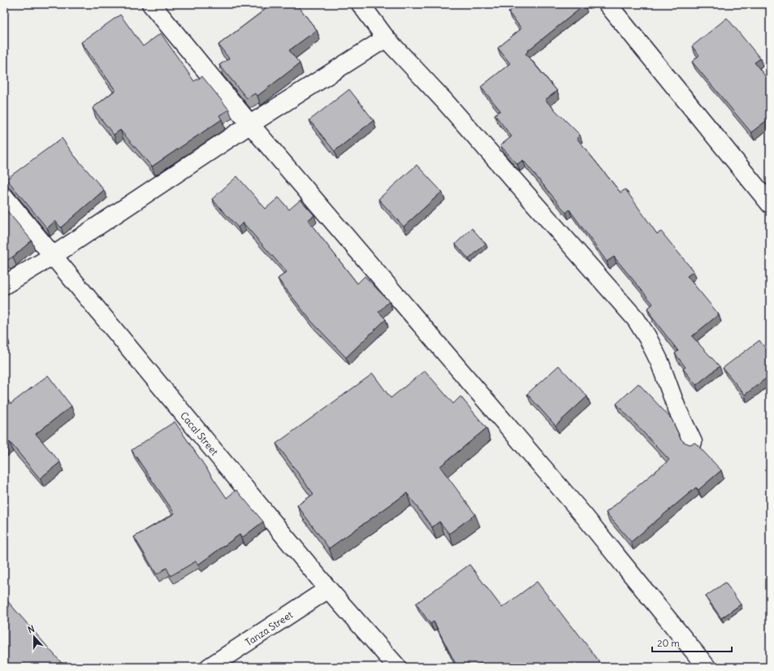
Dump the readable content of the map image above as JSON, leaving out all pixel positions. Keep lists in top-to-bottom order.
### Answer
{
  "streets": {
    "street": ["Cacal Street", "Tanza Street"]
  },
  "crossings": [
    ["Cacal Street", "Tanza Street"]
  ],
  "scale_bar": "20 m",
  "north": "top"
}
